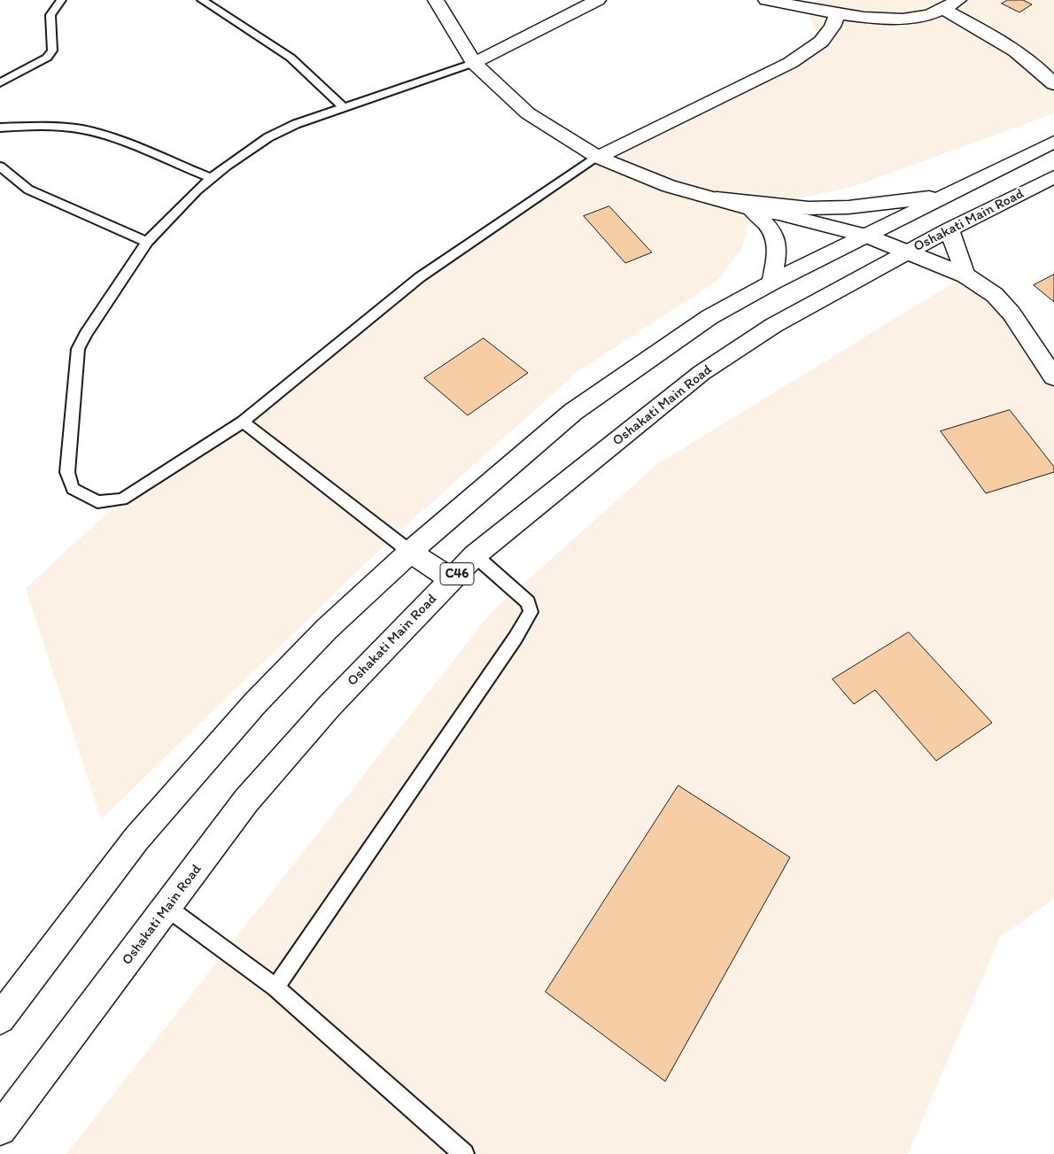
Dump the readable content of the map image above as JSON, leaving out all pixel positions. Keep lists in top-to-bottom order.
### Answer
{
  "streets": {
    "main road": ["Oshakati Main Road", "C46"]
  }
}
